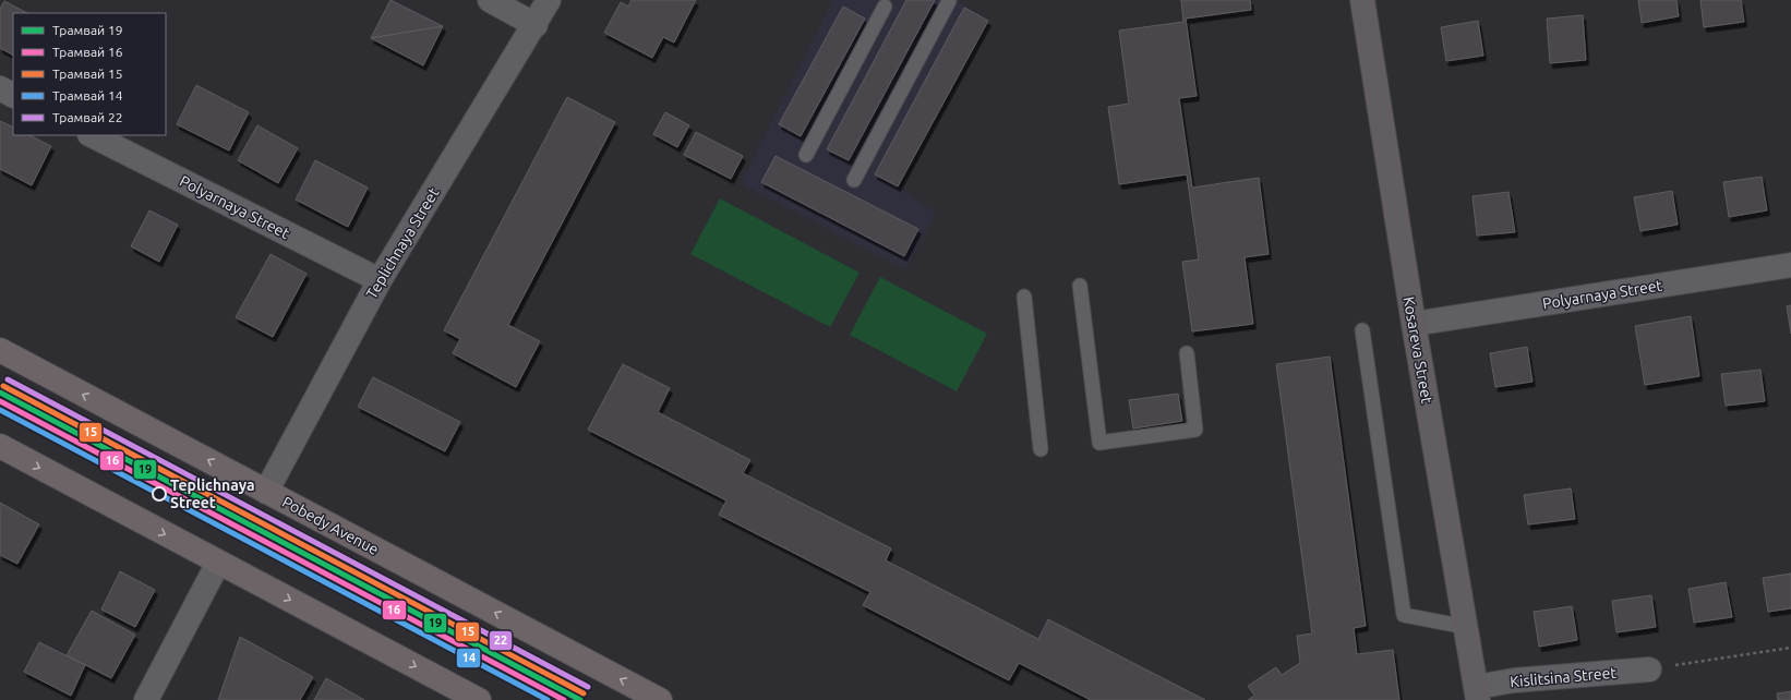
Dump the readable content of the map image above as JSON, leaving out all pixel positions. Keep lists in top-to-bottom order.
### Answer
{
  "streets": {
    "main road": ["Pobedy Avenue"],
    "street": [
      "Polyarnaya Street",
      "Teplichnaya Street",
      "Kosareva Street",
      "Kislitsina Street"
    ]
  },
  "crossings": [
    ["Polyarnaya Street", "Teplichnaya Street"],
    ["Polyarnaya Street", "Kosareva Street"],
    ["Teplichnaya Street", "Pobedy Avenue"],
    ["Kosareva Street", "Kislitsina Street"]
  ],
  "places": ["Teplichnaya Street"],
  "lines": [
    "tram line 22",
    "tram line 15",
    "tram line 19",
    "tram line 16",
    "tram line 14"
  ],
  "legend": [
    "Трамвай 19",
    "Трамвай 16",
    "Трамвай 15",
    "Трамвай 14",
    "Трамвай 22"
  ]
}
